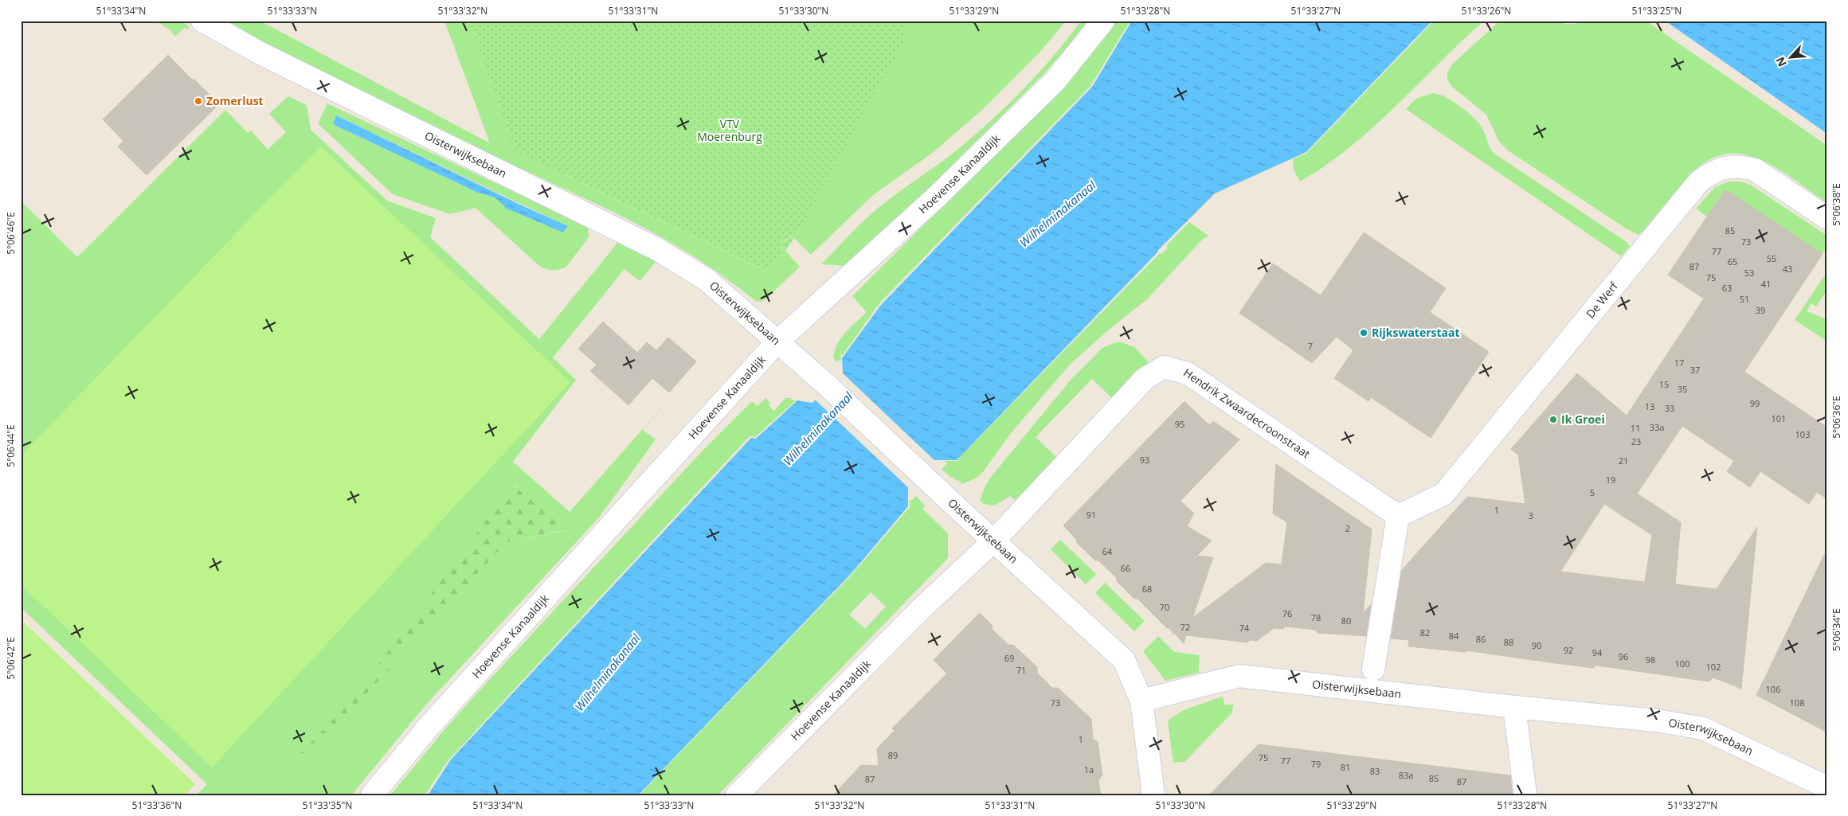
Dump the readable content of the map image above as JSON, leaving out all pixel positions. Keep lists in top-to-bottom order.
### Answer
{
  "streets": {
    "street": [
      "Oisterwijksebaan",
      "Hoevense Kanaaldijk",
      "De Werf",
      "Hendrik Zwaardecroonstraat"
    ]
  },
  "crossings": [
    ["Oisterwijksebaan", "Hoevense Kanaaldijk"],
    ["Oisterwijksebaan", "Hendrik Zwaardecroonstraat"],
    ["Hoevense Kanaaldijk", "Hendrik Zwaardecroonstraat"],
    ["De Werf", "Hendrik Zwaardecroonstraat"]
  ],
  "water": ["Wilhelminakanaal"],
  "parks": ["VTV Moerenburg"],
  "places": ["Zomerlust", "Rijkswaterstaat", "Ik Groei"],
  "house_numbers": [
    "85",
    "73",
    "77",
    "55",
    "65",
    "87",
    "43",
    "53",
    "75",
    "41",
    "63",
    "51",
    "39",
    "7",
    "17",
    "37",
    "15",
    "35",
    "99",
    "13",
    "33",
    "101",
    "95",
    "33a",
    "11",
    "103",
    "23",
    "93",
    "21",
    "19",
    "5",
    "1",
    "91",
    "3",
    "2",
    "64",
    "66",
    "68",
    "70",
    "76",
    "78",
    "80",
    "72",
    "74",
    "82",
    "84",
    "86",
    "88",
    "90",
    "92",
    "94",
    "96",
    "69",
    "98",
    "100",
    "102",
    "71",
    "106",
    "73",
    "108",
    "1",
    "89",
    "75",
    "77",
    "79",
    "81",
    "1a",
    "83",
    "83a",
    "85",
    "87",
    "87"
  ],
  "north": "bottom left",
  "coordinates": [
    "51°33'34\"N",
    "51°33'33\"N",
    "51°33'32\"N",
    "51°33'31\"N",
    "51°33'30\"N",
    "51°33'29\"N",
    "51°33'28\"N",
    "51°33'27\"N",
    "51°33'26\"N",
    "51°33'25\"N",
    "5°06'38\"E",
    "5°06'46\"E",
    "5°06'36\"E",
    "5°06'44\"E",
    "5°06'34\"E",
    "5°06'42\"E",
    "51°33'36\"N",
    "51°33'35\"N"
  ]
}
